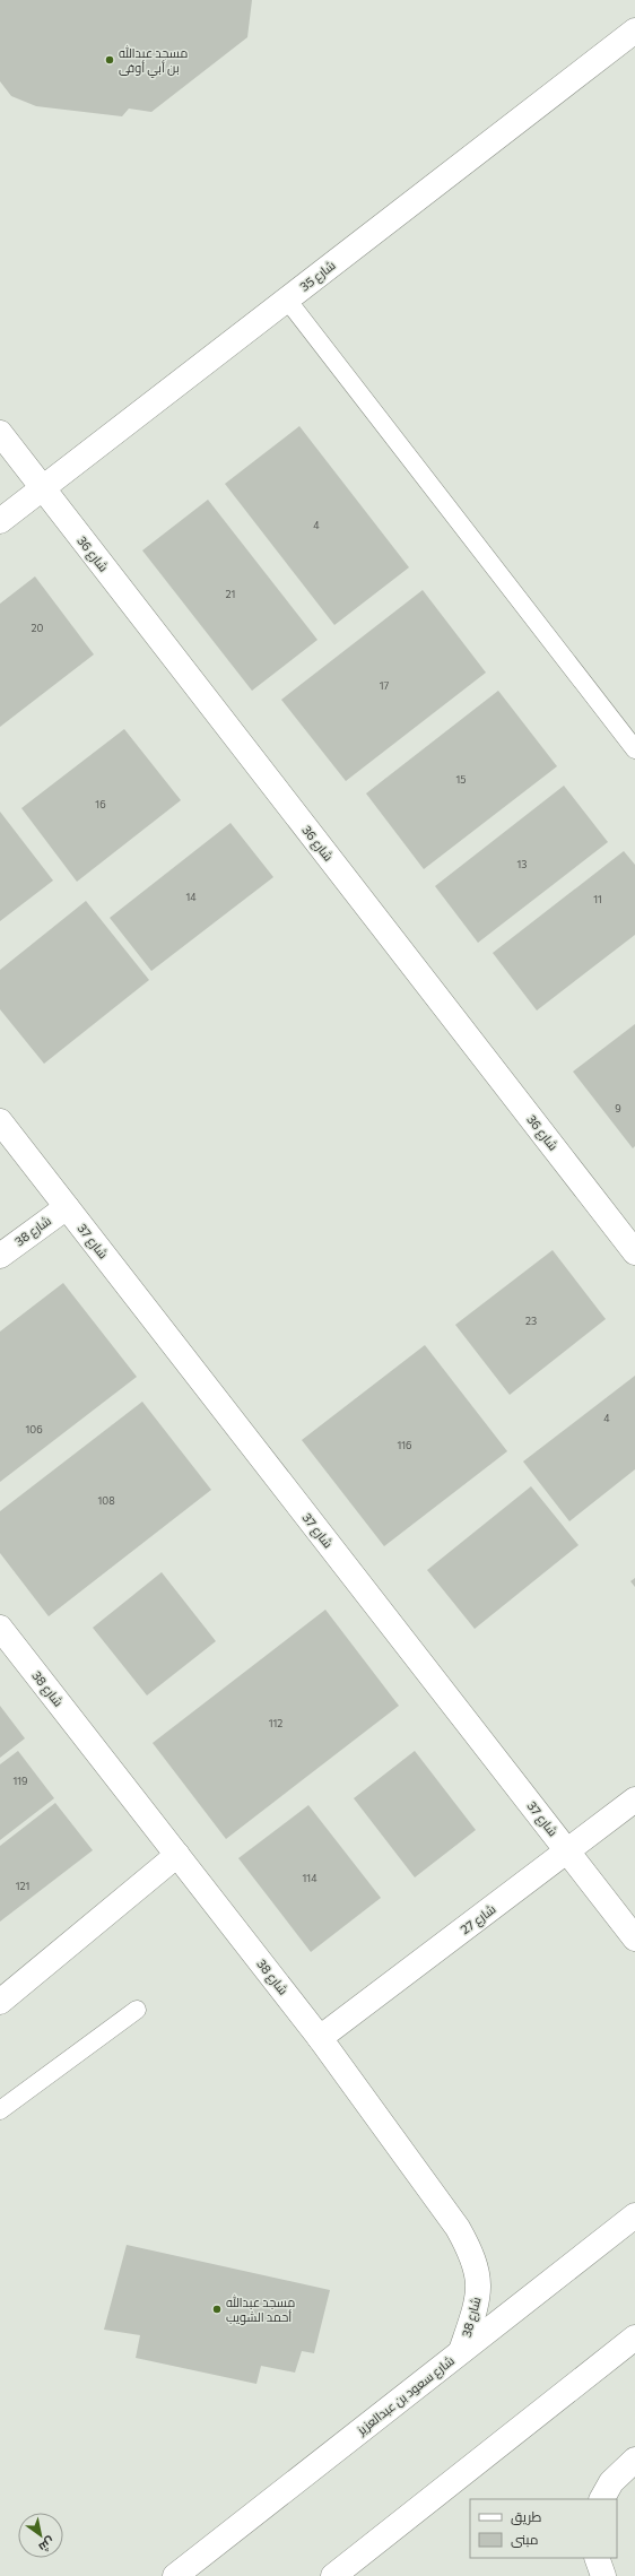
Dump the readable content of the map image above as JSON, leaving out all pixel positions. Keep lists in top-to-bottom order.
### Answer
{
  "streets": {
    "street": [
      "شارع 35",
      "شارع 36",
      "شارع 38",
      "شارع 37",
      "شارع 27",
      "شارع سعود بن عبدالعزيز"
    ]
  },
  "crossings": [
    ["شارع 35", "شارع 36"],
    ["شارع 38", "شارع 37"],
    ["شارع 38", "شارع 27"],
    ["شارع 38", "شارع سعود بن عبدالعزيز"],
    ["شارع 37", "شارع 27"]
  ],
  "places": ["مسجد عبدالله بن أبي أوفى", "مسجد عبدالله أحمد الشويب"],
  "house_numbers": [
    "4",
    "21",
    "20",
    "17",
    "15",
    "16",
    "13",
    "14",
    "11",
    "9",
    "23",
    "4",
    "106",
    "116",
    "108",
    "112",
    "119",
    "114",
    "121"
  ],
  "legend": ["طريق", "مبنى"],
  "north": "bottom right"
}
